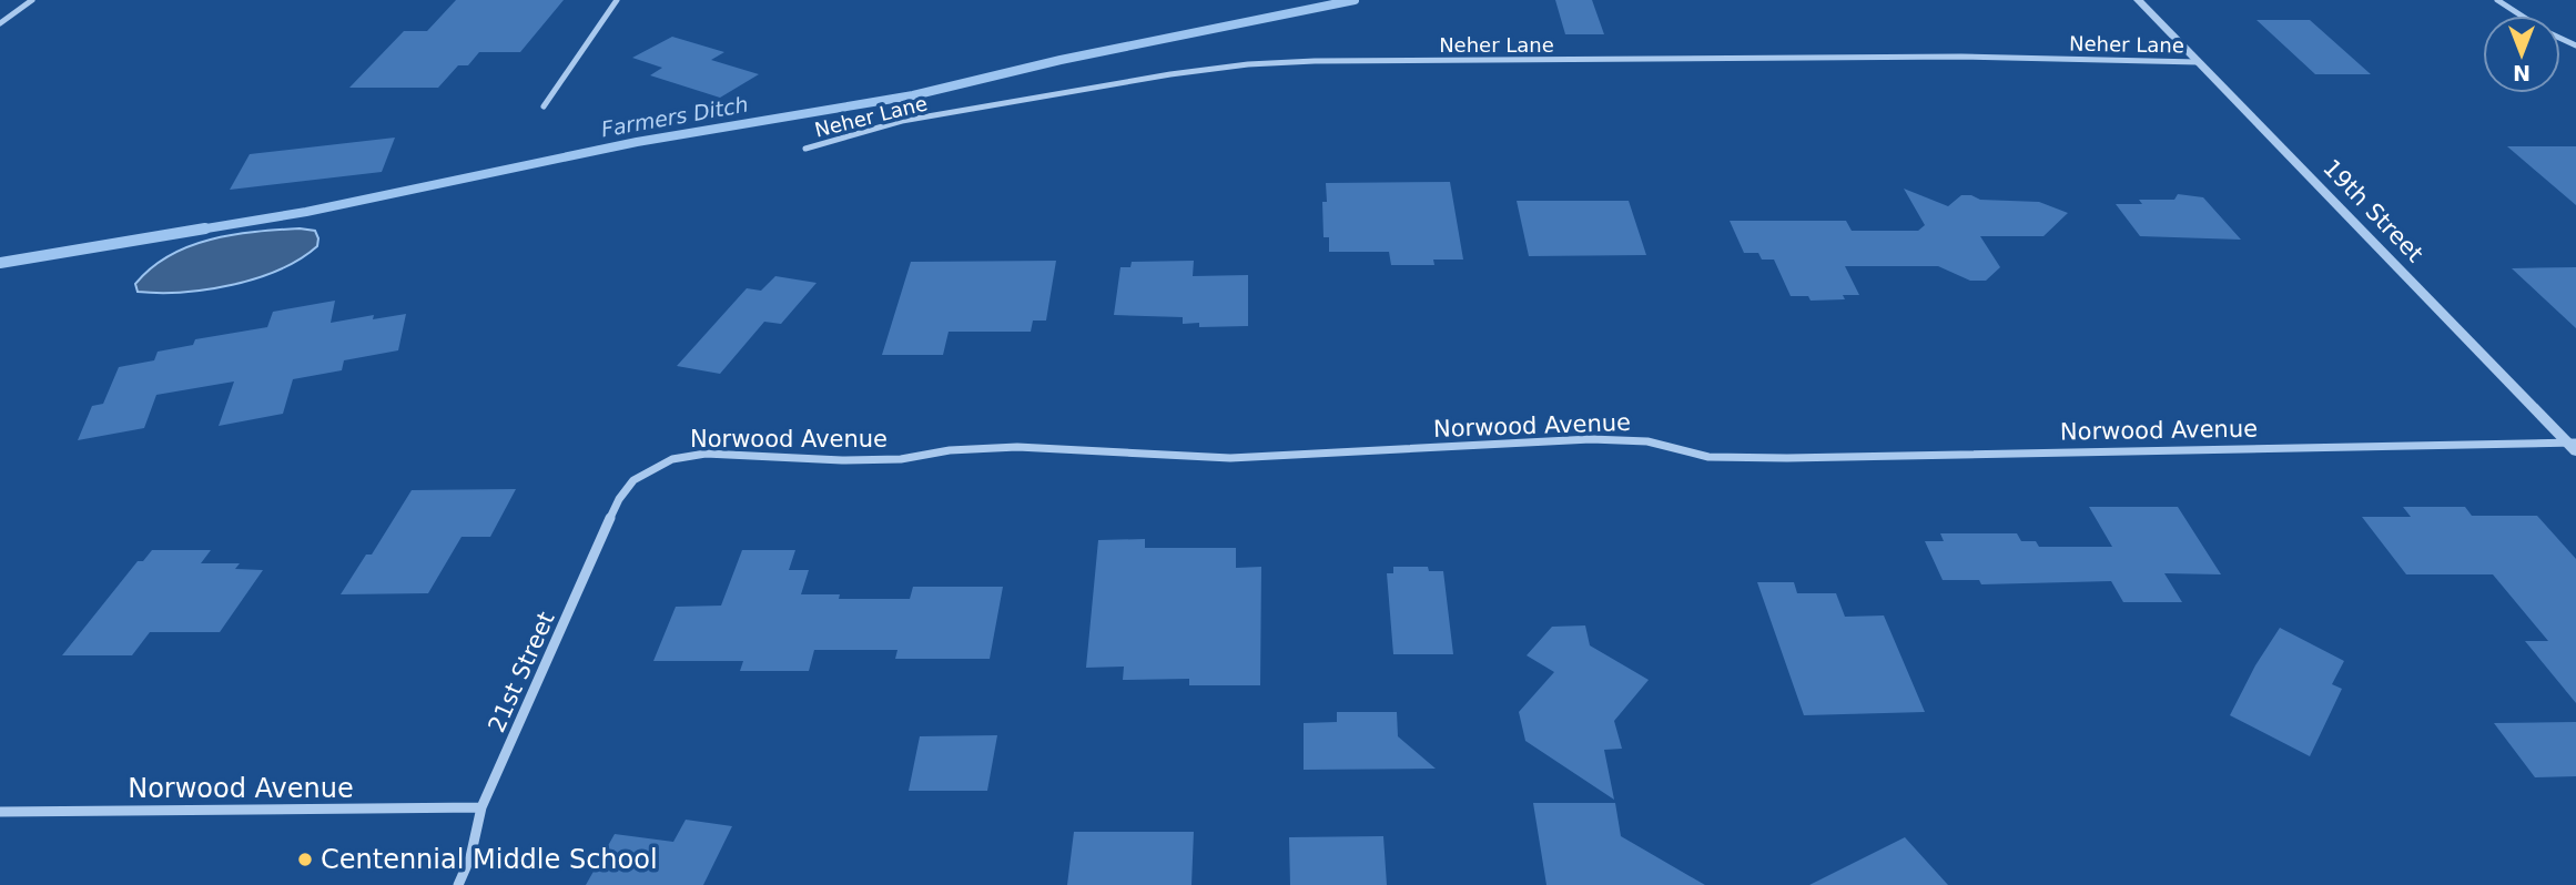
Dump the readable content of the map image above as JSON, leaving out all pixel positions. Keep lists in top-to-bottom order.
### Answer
{
  "streets": {
    "street": [
      "Neher Lane",
      "19th Street",
      "Norwood Avenue",
      "21st Street"
    ]
  },
  "crossings": [
    ["Neher Lane", "19th Street"],
    ["19th Street", "Norwood Avenue"],
    ["Norwood Avenue", "21st Street"]
  ],
  "water": ["Farmers Ditch"],
  "places": ["Centennial Middle School"],
  "north": "bottom"
}
